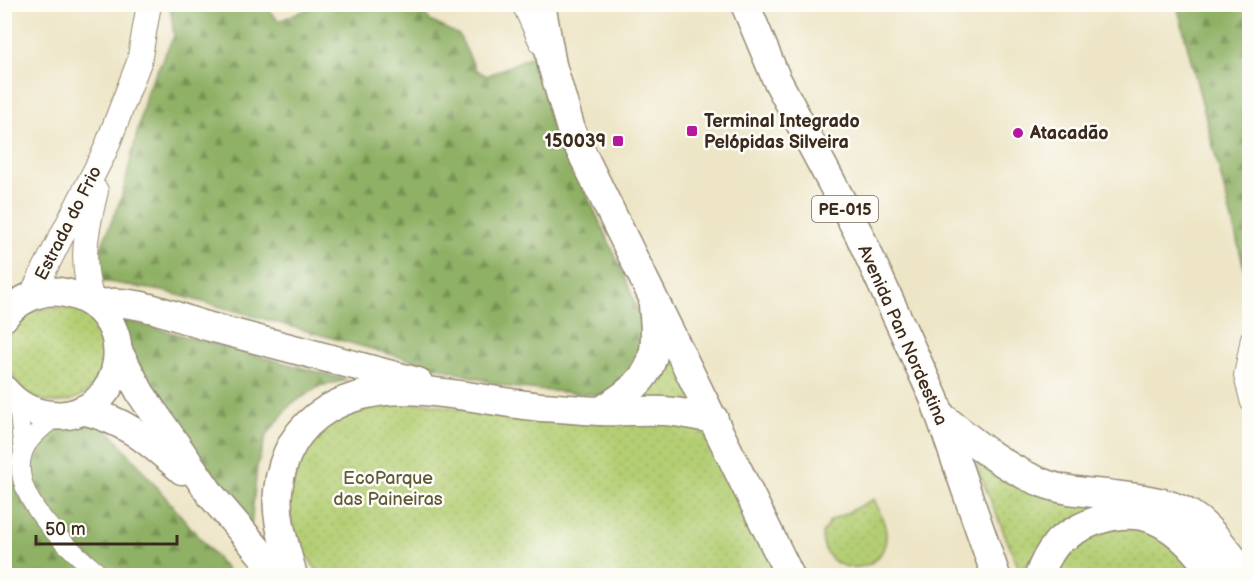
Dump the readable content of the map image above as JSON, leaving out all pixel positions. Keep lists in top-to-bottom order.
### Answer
{
  "streets": {
    "highway": ["PE-015", "Avenida Pan Nordestina"],
    "main road": ["Estrada do Frio"]
  },
  "parks": ["EcoParque das Paineiras"],
  "places": {
    "transit": ["Terminal Integrado Pelópidas Silveira", "150039"],
    "other": ["Atacadão"]
  },
  "scale_bar": "50 m"
}
